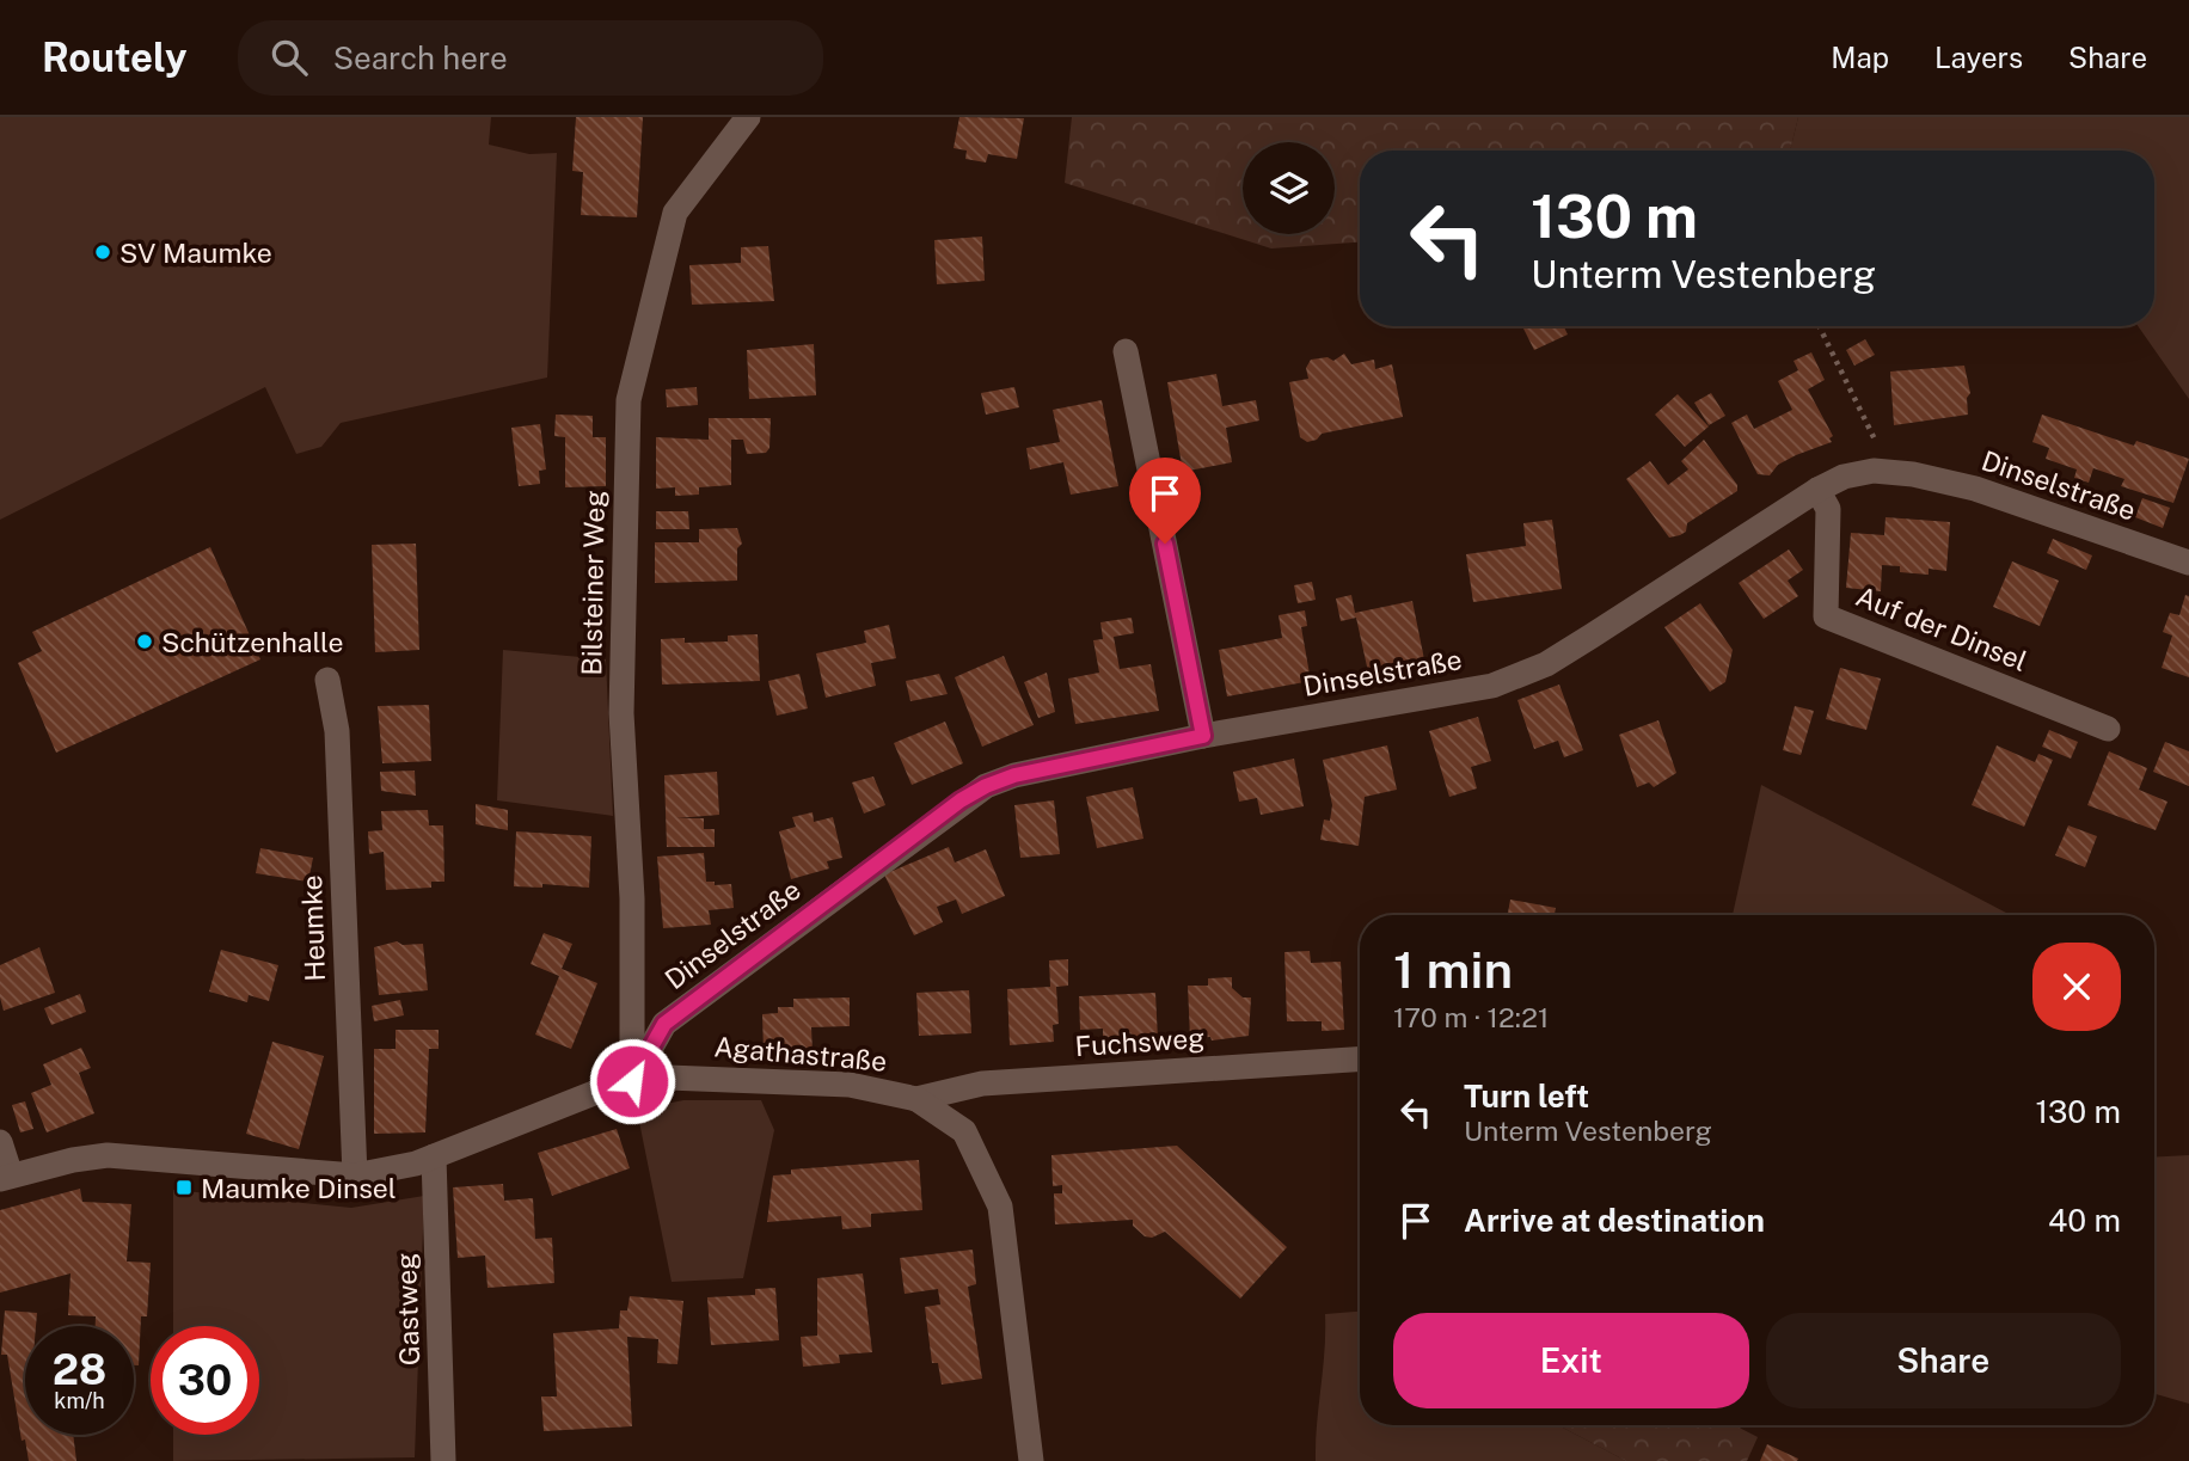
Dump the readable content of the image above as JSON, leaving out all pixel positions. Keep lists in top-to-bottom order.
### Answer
{
  "streets": {
    "street": [
      "Dinselstraße",
      "Bilsteiner Weg",
      "Auf der Dinsel",
      "Heumke",
      "Fuchsweg",
      "Agathastraße",
      "Gastweg"
    ]
  },
  "crossings": [
    ["Dinselstraße", "Bilsteiner Weg"],
    ["Dinselstraße", "Auf der Dinsel"],
    ["Dinselstraße", "Agathastraße"],
    ["Bilsteiner Weg", "Agathastraße"],
    ["Heumke", "Agathastraße"],
    ["Fuchsweg", "Agathastraße"],
    ["Agathastraße", "Gastweg"]
  ],
  "places": {
    "other": ["SV Maumke", "Schützenhalle"],
    "transit": ["Maumke Dinsel"]
  },
  "page": {
    "header": "Routely",
    "search": "Search here",
    "nav": ["Map", "Layers", "Share"],
    "turn": ["130 m", "Unterm Vestenberg"],
    "heading": ["1 min", "170 m · 12:21"],
    "list": [
      {
        "name": "Turn left",
        "note": "Unterm Vestenberg",
        "value": "130 m"
      },
      {
        "name": "Arrive at destination",
        "value": "40 m"
      }
    ],
    "buttons": ["Exit", "Share"],
    "speed": "28 km/h",
    "limit": "30"
  }
}
